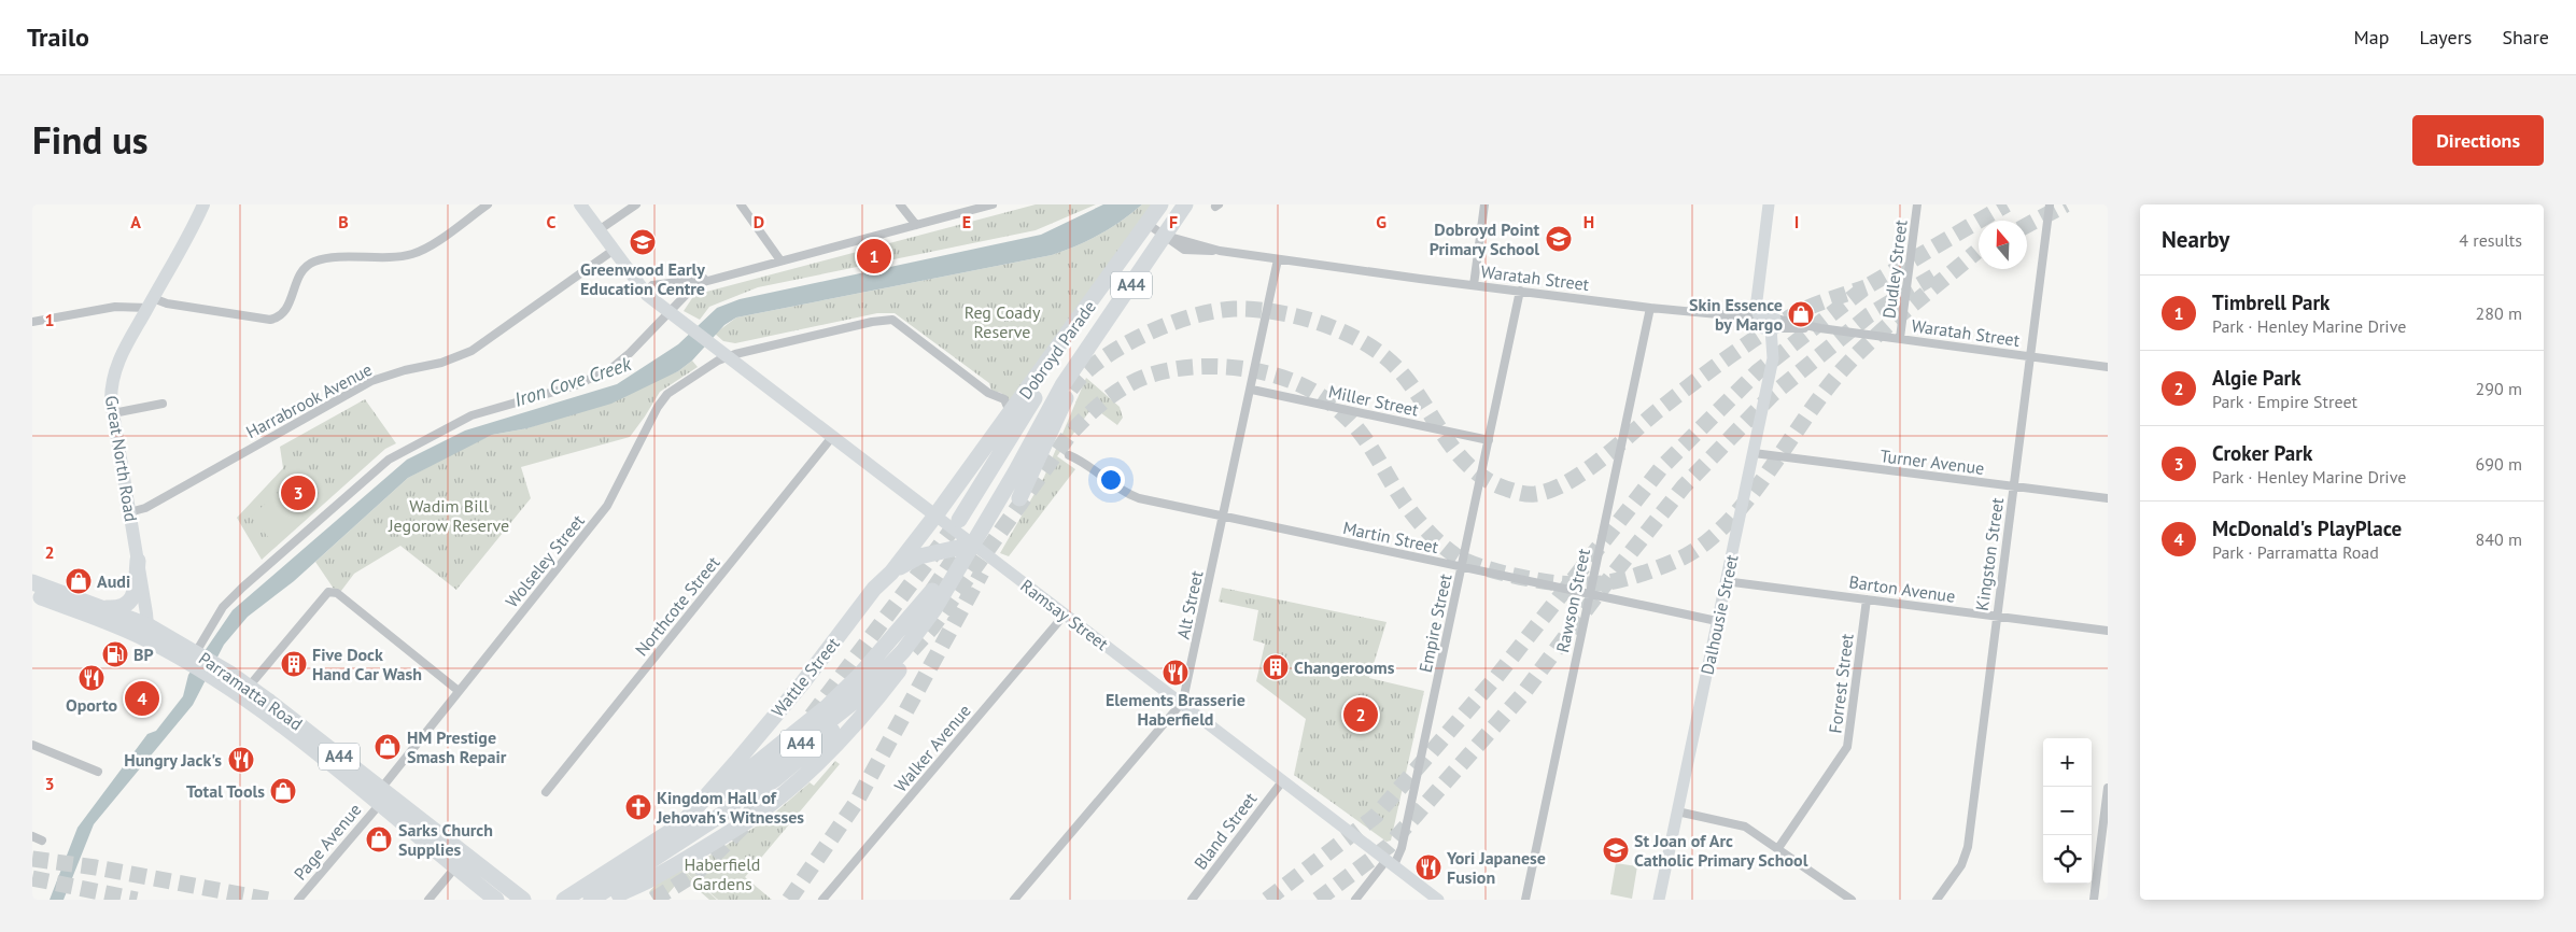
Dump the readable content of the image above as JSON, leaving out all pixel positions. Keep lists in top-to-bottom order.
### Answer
{
  "streets": {
    "highway": [
      "A44",
      "Dobroyd Parade",
      "Wattle Street",
      "Parramatta Road"
    ],
    "main road": ["Great North Road", "Ramsay Street"],
    "street": [
      "Dudley Street",
      "Waratah Street",
      "Harrabrook Avenue",
      "Miller Street",
      "Turner Avenue",
      "Martin Street",
      "Kingston Street",
      "Wolseley Street",
      "Barton Avenue",
      "Rawson Street",
      "Alt Street",
      "Northcote Street",
      "Dalhousie Street",
      "Empire Street",
      "Forrest Street",
      "Walker Avenue",
      "Bland Street",
      "Page Avenue"
    ]
  },
  "crossings": [
    ["Dudley Street", "Waratah Street"],
    ["Waratah Street", "Dobroyd Parade"],
    ["Waratah Street", "Kingston Street"],
    ["Waratah Street", "Rawson Street"],
    ["Waratah Street", "Alt Street"],
    ["Waratah Street", "Dalhousie Street"],
    ["Waratah Street", "Empire Street"],
    ["A44", "Dobroyd Parade"],
    ["A44", "Ramsay Street"],
    ["Dobroyd Parade", "Ramsay Street"],
    ["Dobroyd Parade", "Wattle Street"],
    ["Harrabrook Avenue", "Great North Road"],
    ["Harrabrook Avenue", "Ramsay Street"],
    ["Miller Street", "Alt Street"],
    ["Miller Street", "Empire Street"],
    ["Great North Road", "Parramatta Road"],
    ["Turner Avenue", "Kingston Street"],
    ["Turner Avenue", "Dalhousie Street"],
    ["Martin Street", "Rawson Street"],
    ["Martin Street", "Alt Street"],
    ["Martin Street", "Dalhousie Street"],
    ["Martin Street", "Empire Street"],
    ["Kingston Street", "Barton Avenue"],
    ["Wolseley Street", "Ramsay Street"],
    ["Wolseley Street", "Parramatta Road"],
    ["Wolseley Street", "Page Avenue"],
    ["Barton Avenue", "Dalhousie Street"],
    ["Barton Avenue", "Forrest Street"],
    ["Alt Street", "Ramsay Street"],
    ["Northcote Street", "Ramsay Street"],
    ["Ramsay Street", "Empire Street"],
    ["Ramsay Street", "Wattle Street"],
    ["Ramsay Street", "Walker Avenue"],
    ["Ramsay Street", "Bland Street"],
    ["Parramatta Road", "Page Avenue"]
  ],
  "water": ["Iron Cove Creek"],
  "parks": ["Reg Coady Reserve", "Wadim Bill Jegorow Reserve", "Haberfield Gardens"],
  "places": {
    "school or university": ["Dobroyd Point Primary School", "Greenwood Early Education Centre", "St Joan of Arc Catholic Primary School"],
    "shop": [
      "Skin Essence by Margo",
      "Audi",
      "HM Prestige Smash Repair",
      "Total Tools",
      "Sarks Church Supplies"
    ],
    "fuel station": ["BP"],
    "building": ["Five Dock Hand Car Wash", "Changerooms"],
    "restaurant": [
      "Elements Brasserie Haberfield",
      "Oporto",
      "Hungry Jack's",
      "Yori Japanese Fusion"
    ],
    "church": ["Kingdom Hall of Jehovah's Witnesses"]
  },
  "north": "top",
  "page": {
    "header": "Trailo",
    "nav": ["Map", "Layers", "Share"],
    "title": "Find us",
    "buttons": "Directions",
    "heading": ["Nearby", "4 results"],
    "pins": [
      "1",
      "3",
      "4",
      "2"
    ],
    "list": [
      {
        "mark": "1",
        "name": "Timbrell Park",
        "note": "Park · Henley Marine Drive",
        "value": "280 m"
      },
      {
        "mark": "2",
        "name": "Algie Park",
        "note": "Park · Empire Street",
        "value": "290 m"
      },
      {
        "mark": "3",
        "name": "Croker Park",
        "note": "Park · Henley Marine Drive",
        "value": "690 m"
      },
      {
        "mark": "4",
        "name": "McDonald's PlayPlace",
        "note": "Park · Parramatta Road",
        "value": "840 m"
      }
    ],
    "map_buttons": ["+", "−"]
  },
  "grid": {
    "columns": [
      "A",
      "B",
      "C",
      "D",
      "E",
      "F",
      "G",
      "H",
      "I"
    ],
    "rows": ["1", "2", "3"]
  }
}
